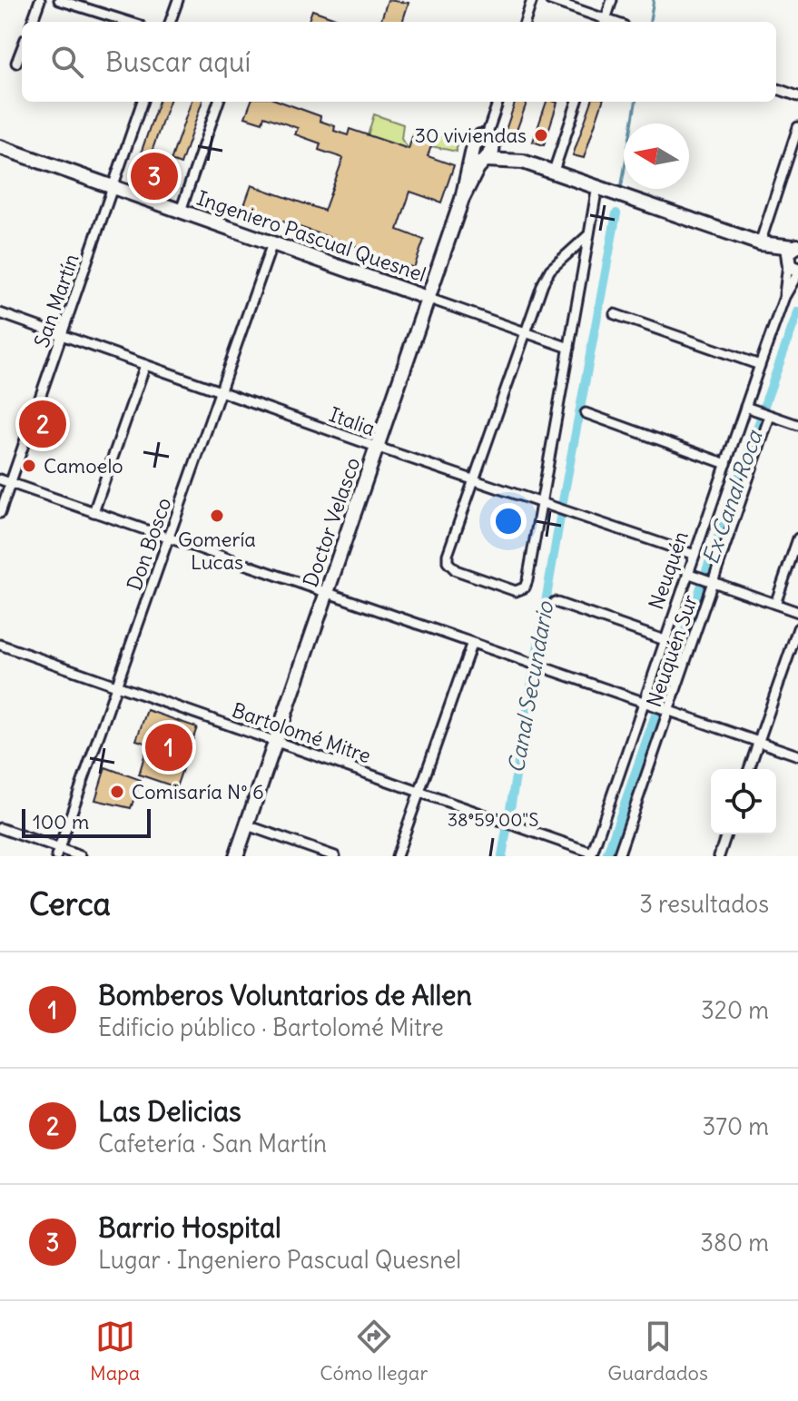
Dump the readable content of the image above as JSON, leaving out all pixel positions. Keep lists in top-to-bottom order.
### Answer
{
  "streets": {
    "main road": ["Ingeniero Pascual Quesnel", "Doctor Velasco"],
    "street": [
      "San Martín",
      "Italia",
      "Don Bosco",
      "Neuquén",
      "Neuquén Sur",
      "Bartolomé Mitre"
    ]
  },
  "crossings": [
    ["Ingeniero Pascual Quesnel", "San Martín"],
    ["Ingeniero Pascual Quesnel", "Doctor Velasco"],
    ["Ingeniero Pascual Quesnel", "Don Bosco"],
    ["San Martín", "Italia"],
    ["Italia", "Doctor Velasco"],
    ["Italia", "Don Bosco"],
    ["Italia", "Neuquén"],
    ["Doctor Velasco", "Bartolomé Mitre"],
    ["Don Bosco", "Bartolomé Mitre"],
    ["Neuquén", "Bartolomé Mitre"]
  ],
  "water": ["Ex Canal Roca", "Canal Secundario"],
  "places": [
    "30 viviendas",
    "Camoelo",
    "Gomería Lucas",
    "Comisaría N° 6"
  ],
  "scale_bar": "100 m",
  "north": "left",
  "page": {
    "search": "Buscar aquí",
    "pins": ["3", "2", "1"],
    "scale": "100 m",
    "heading": ["Cerca", "3 resultados"],
    "list": [
      {
        "mark": "1",
        "name": "Bomberos Voluntarios de Allen",
        "note": "Edificio público · Bartolomé Mitre",
        "value": "320 m"
      },
      {
        "mark": "2",
        "name": "Las Delicias",
        "note": "Cafetería · San Martín",
        "value": "370 m"
      },
      {
        "mark": "3",
        "name": "Barrio Hospital",
        "note": "Lugar · Ingeniero Pascual Quesnel",
        "value": "380 m"
      }
    ],
    "nav": ["Mapa", "Cómo llegar", "Guardados"]
  },
  "coordinates": ["38°59'00\"S"]
}
